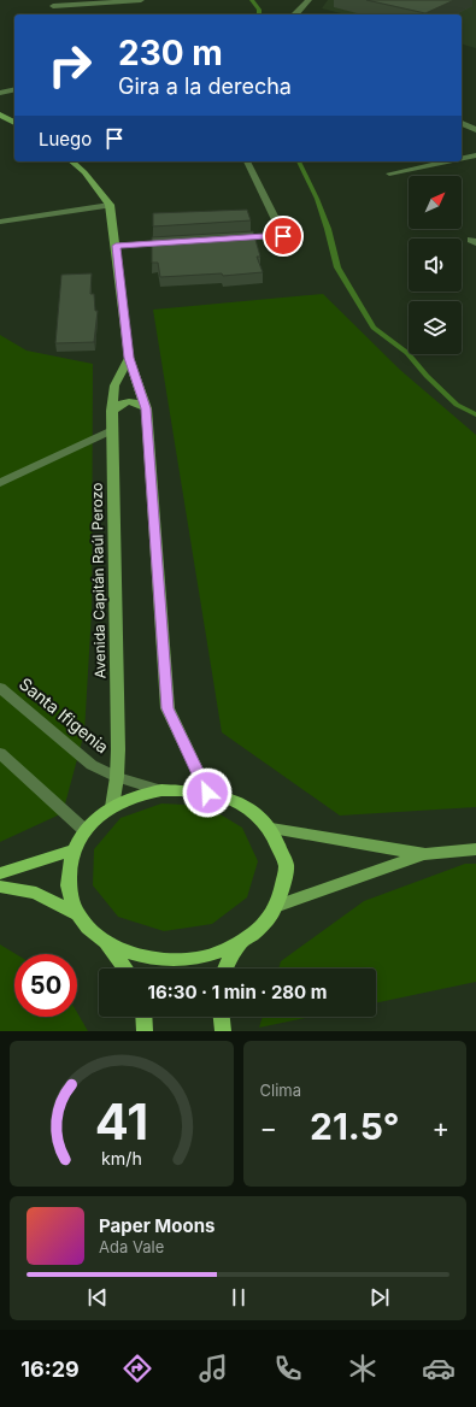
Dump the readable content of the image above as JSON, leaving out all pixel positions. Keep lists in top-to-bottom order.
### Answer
{
  "streets": {
    "main road": ["Avenida Capitán Raúl Perozo"],
    "street": ["Santa Ifigenia"]
  },
  "crossings": [
    ["Avenida Capitán Raúl Perozo", "Santa Ifigenia"]
  ],
  "north": "top right",
  "page": {
    "turn": ["230 m", "Gira a la derecha"],
    "then": "Luego",
    "limit": "50",
    "trip": "16:30 · 1 min · 280 m",
    "tile": "Clima",
    "heat": ["−", "21.5°", "+"],
    "song": ["Paper Moons", "Ada Vale"],
    "tabs": "16:29",
    "gauge": ["41", "km/h"]
  }
}
